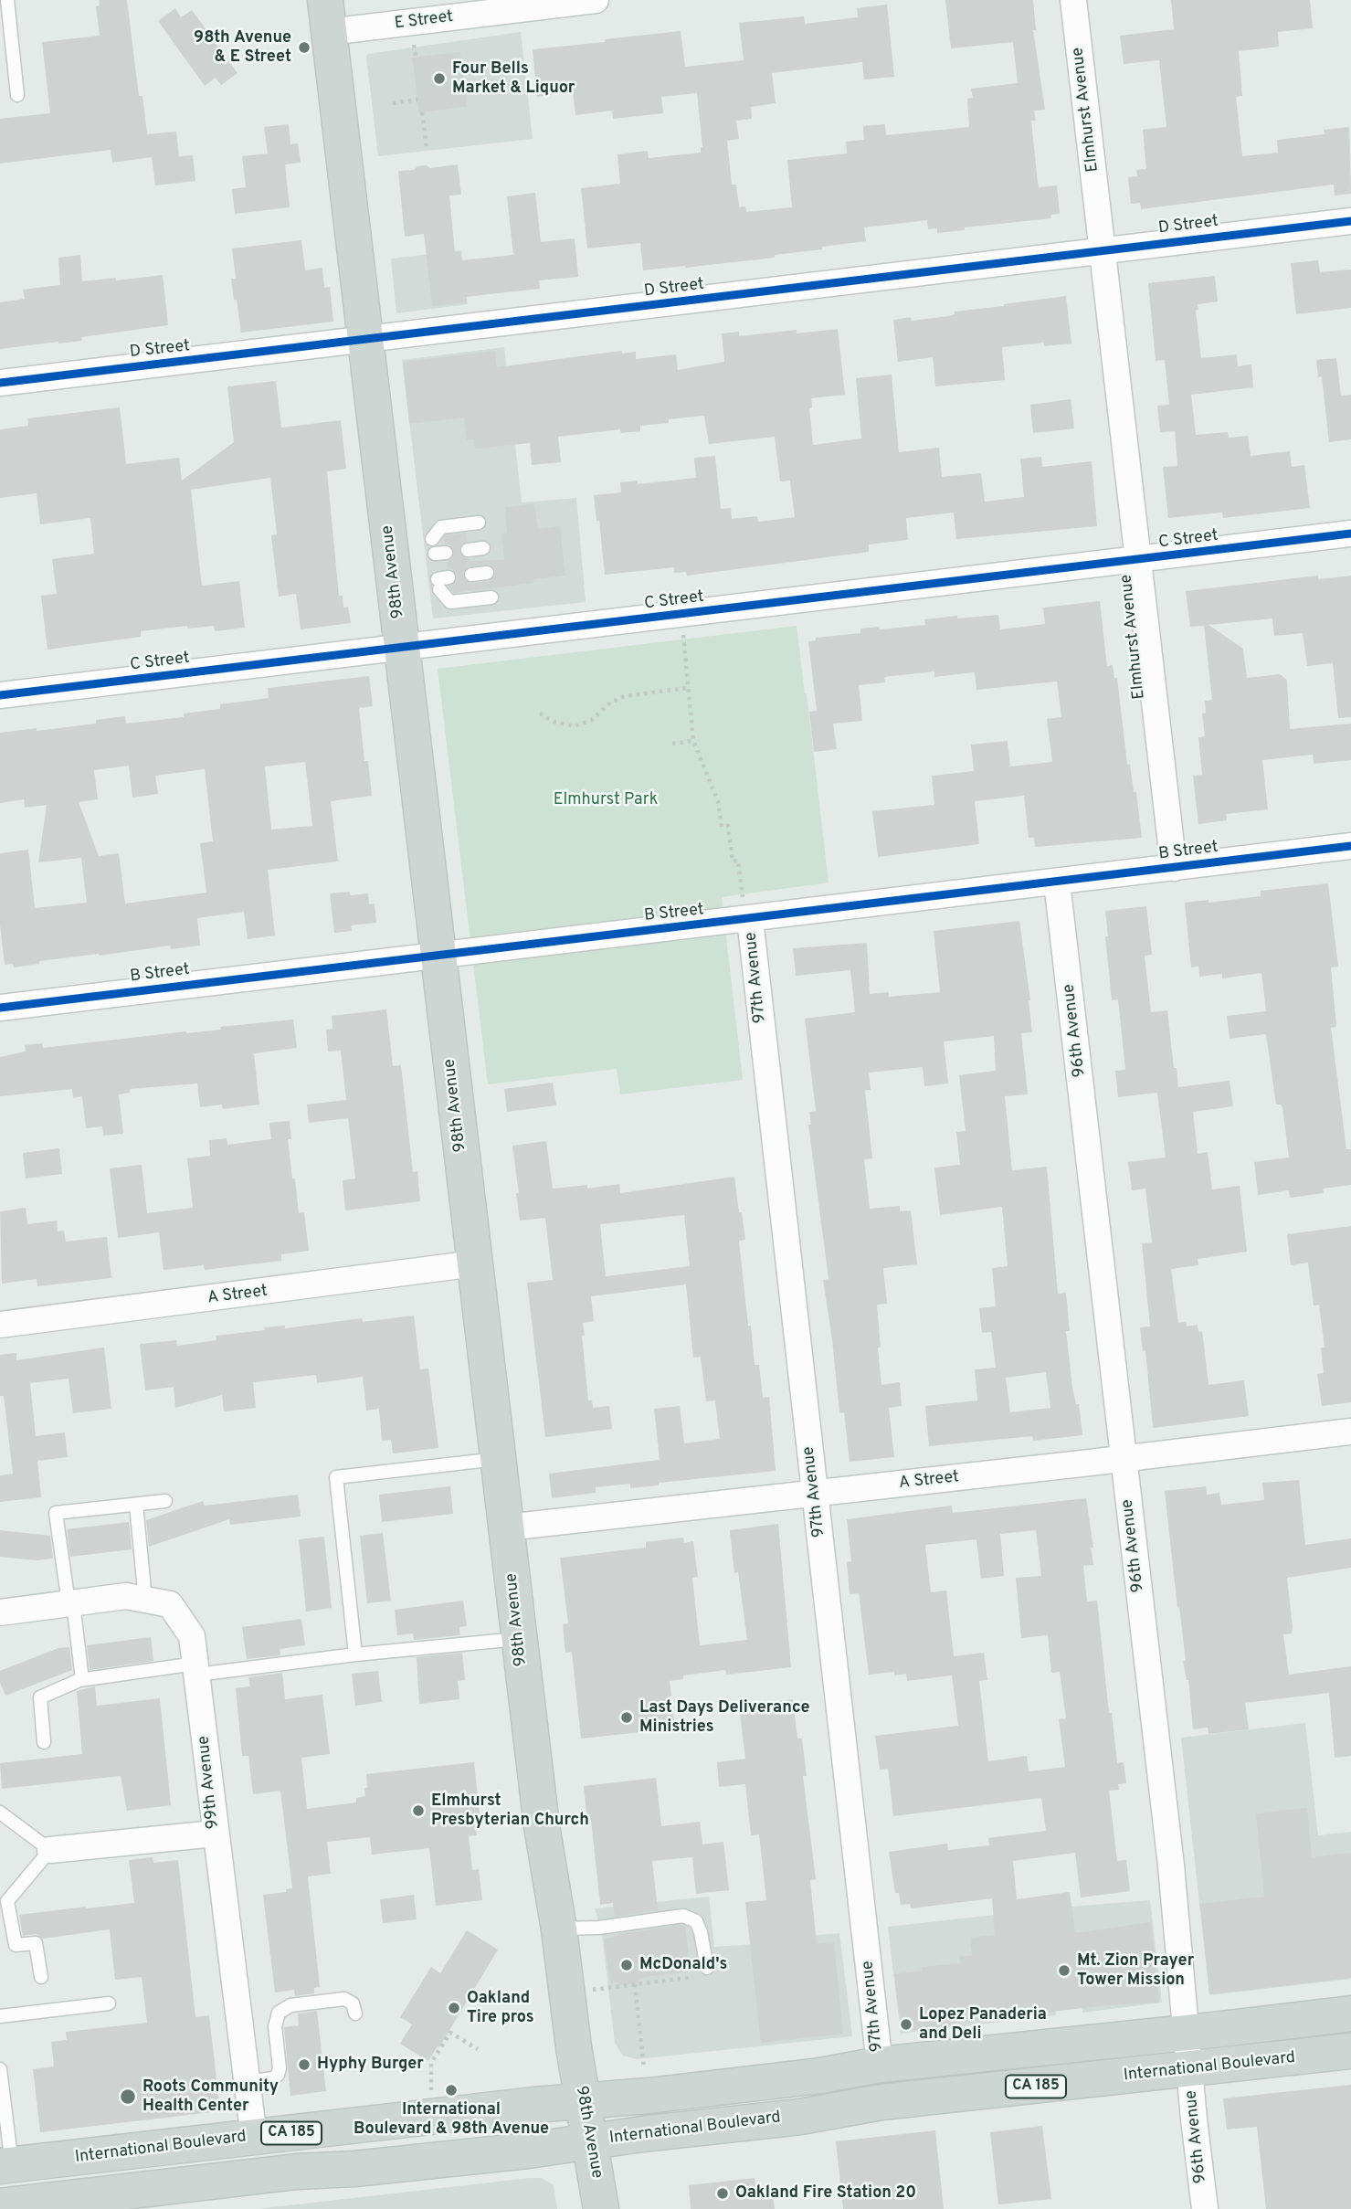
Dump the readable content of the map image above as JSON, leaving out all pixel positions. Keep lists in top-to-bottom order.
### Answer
{
  "streets": {
    "main road": ["98th Avenue", "International Boulevard", "CA 185"],
    "street": [
      "E Street",
      "Elmhurst Avenue",
      "D Street",
      "C Street",
      "B Street",
      "97th Avenue",
      "96th Avenue",
      "A Street",
      "99th Avenue"
    ]
  },
  "crossings": [
    ["E Street", "98th Avenue"],
    ["Elmhurst Avenue", "D Street"],
    ["Elmhurst Avenue", "C Street"],
    ["Elmhurst Avenue", "B Street"],
    ["D Street", "98th Avenue"],
    ["C Street", "98th Avenue"],
    ["98th Avenue", "B Street"],
    ["98th Avenue", "A Street"],
    ["98th Avenue", "International Boulevard"],
    ["B Street", "97th Avenue"],
    ["B Street", "96th Avenue"],
    ["97th Avenue", "A Street"],
    ["97th Avenue", "International Boulevard"],
    ["96th Avenue", "A Street"],
    ["96th Avenue", "International Boulevard"],
    ["99th Avenue", "International Boulevard"]
  ],
  "parks": ["Elmhurst Park"],
  "places": [
    "98th Avenue & E Street",
    "Four Bells Market & Liquor",
    "Last Days Deliverance Ministries",
    "Elmhurst Presbyterian Church",
    "McDonald's",
    "Mt. Zion Prayer Tower Mission",
    "Oakland Tire pros",
    "Lopez Panaderia and Deli",
    "Hyphy Burger",
    "International Boulevard & 98th Avenue",
    "Roots Community Health Center",
    "Oakland Fire Station 20"
  ]
}
